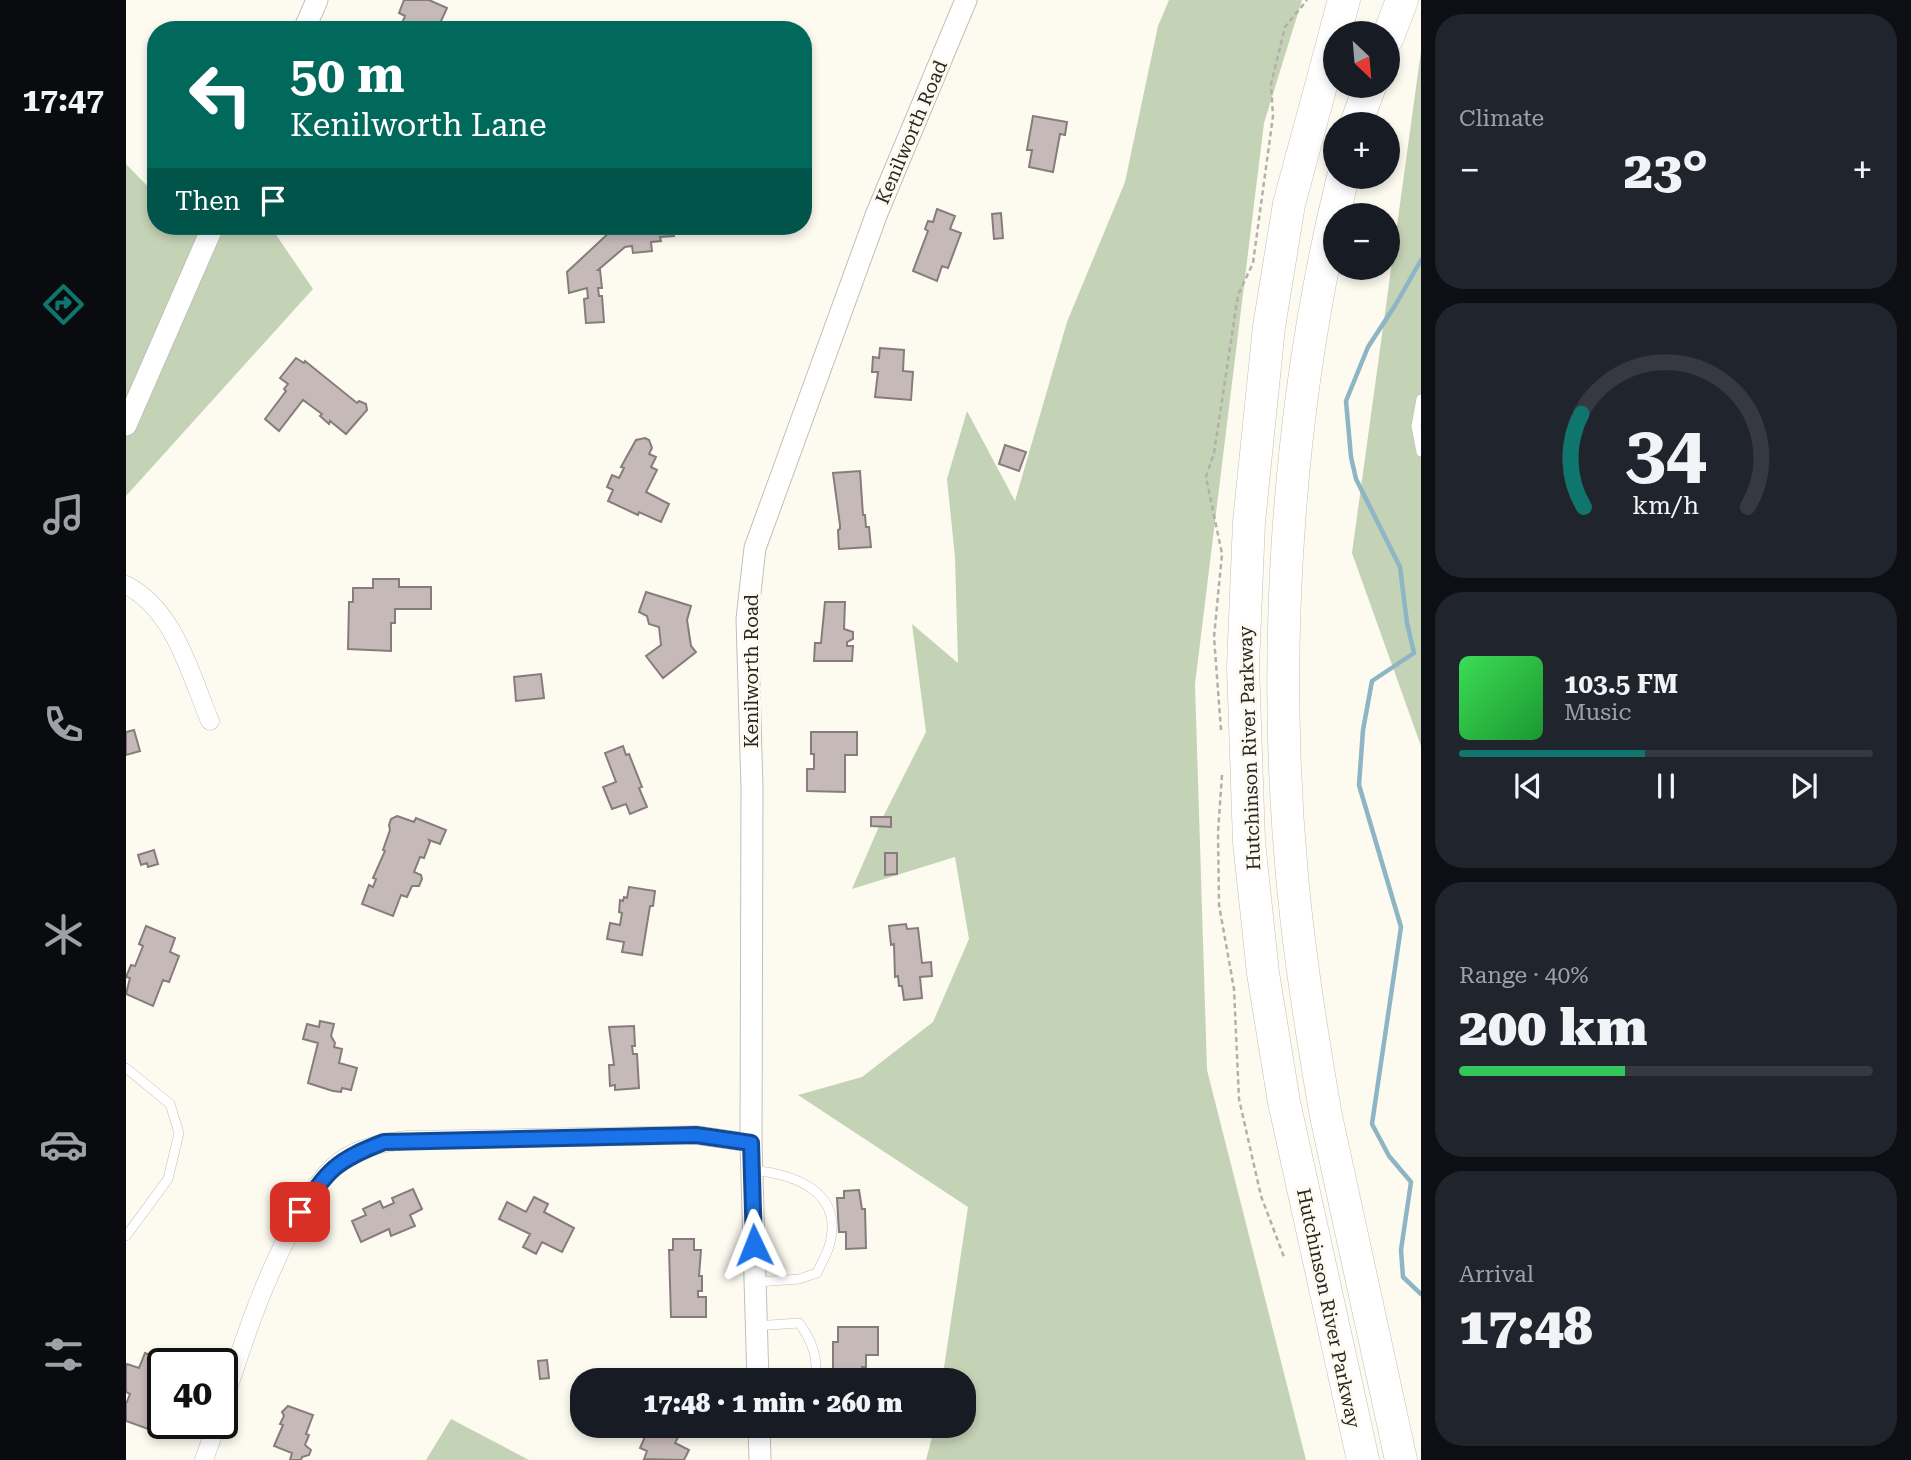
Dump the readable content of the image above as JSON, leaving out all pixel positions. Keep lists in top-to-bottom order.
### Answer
{
  "streets": {
    "highway": ["Hutchinson River Parkway"],
    "street": ["Kenilworth Road"]
  },
  "north": "bottom right",
  "page": {
    "tabs": "17:47",
    "tile": [
      "Climate",
      ["Range · 40%", "200 km"],
      ["Arrival", "17:48"]
    ],
    "map_buttons": ["+", "−"],
    "turn": ["50 m", "Kenilworth Lane"],
    "heat": ["−", "23°", "+"],
    "then": "Then",
    "song": ["103.5 FM", "Music"],
    "limit": "40",
    "trip": "17:48 · 1 min · 260 m",
    "gauge": ["34", "km/h"]
  }
}
